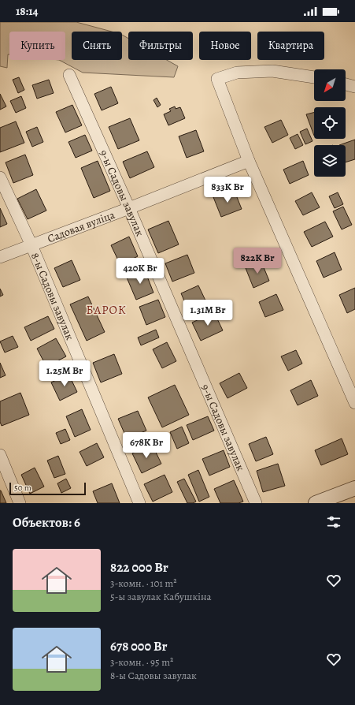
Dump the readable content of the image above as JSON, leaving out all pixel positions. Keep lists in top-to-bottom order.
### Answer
{
  "streets": {
    "street": ["9-ы Садовы завулак", "Садовая вуліца", "8-ы Садовы завулак"]
  },
  "crossings": [
    ["9-ы Садовы завулак", "Садовая вуліца"],
    ["Садовая вуліца", "8-ы Садовы завулак"]
  ],
  "districts": ["БАРОК"],
  "scale_bar": "50 m",
  "north": "bottom left",
  "page": {
    "status": "18:14",
    "chip": [
      "Купить",
      "Снять",
      "Фильтры",
      "Новое",
      "Квартира"
    ],
    "price": [
      "833K Br",
      "822K Br",
      "420K Br",
      "1.31M Br",
      "1.25M Br",
      "678K Br"
    ],
    "scale": "50 m",
    "heading": "Объектов: 6",
    "list": [
      {
        "name": "822 000 Br",
        "note": "3-комн. · 101 m² · 5-ы завулак Кабушкіна"
      },
      {
        "name": "678 000 Br",
        "note": "3-комн. · 95 m² · 8-ы Садовы завулак"
      }
    ]
  }
}
